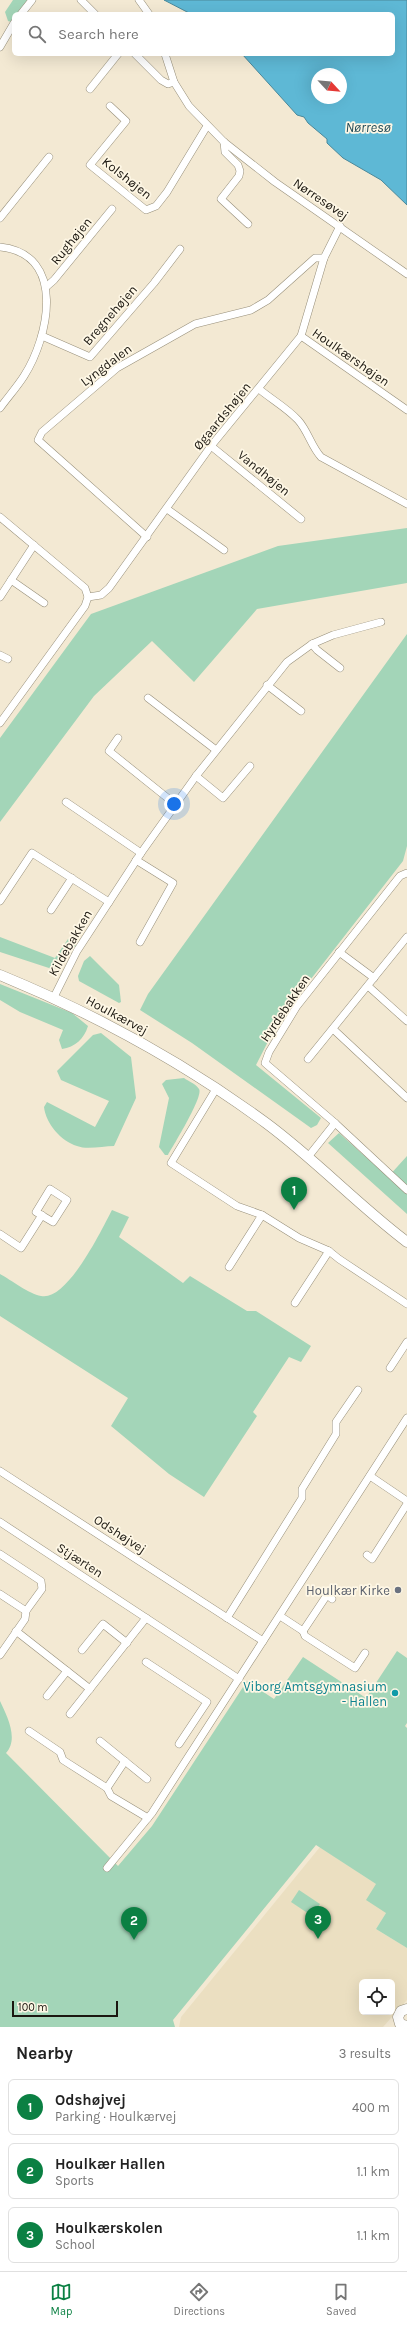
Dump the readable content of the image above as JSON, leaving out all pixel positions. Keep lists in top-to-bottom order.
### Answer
{
  "streets": {
    "street": [
      "Kolshøjen",
      "Nørresøvej",
      "Rughøjen",
      "Bregnehøjen",
      "Houlkærshøjen",
      "Lyngdalen",
      "Øgaardshøjen",
      "Vandhøjen",
      "Kildebakken",
      "Hyrdebakken",
      "Houlkærvej",
      "Odshøjvej",
      "Stjærten"
    ]
  },
  "crossings": [
    ["Kolshøjen", "Nørresøvej"],
    ["Nørresøvej", "Øgaardshøjen"],
    ["Houlkærshøjen", "Øgaardshøjen"],
    ["Lyngdalen", "Øgaardshøjen"],
    ["Øgaardshøjen", "Vandhøjen"],
    ["Kildebakken", "Houlkærvej"]
  ],
  "water": ["Nørresø"],
  "places": ["Houlkær Kirke", "Viborg Amtsgymnasium - Hallen"],
  "scale_bar": "100 m",
  "north": "bottom right",
  "page": {
    "search": "Search here",
    "pins": ["1", "3", "2"],
    "scale": "100 m",
    "heading": ["Nearby", "3 results"],
    "list": [
      {
        "mark": "1",
        "name": "Odshøjvej",
        "note": "Parking · Houlkærvej",
        "value": "400 m"
      },
      {
        "mark": "2",
        "name": "Houlkær Hallen",
        "note": "Sports",
        "value": "1.1 km"
      },
      {
        "mark": "3",
        "name": "Houlkærskolen",
        "note": "School",
        "value": "1.1 km"
      }
    ],
    "nav": ["Map", "Directions", "Saved"]
  }
}
